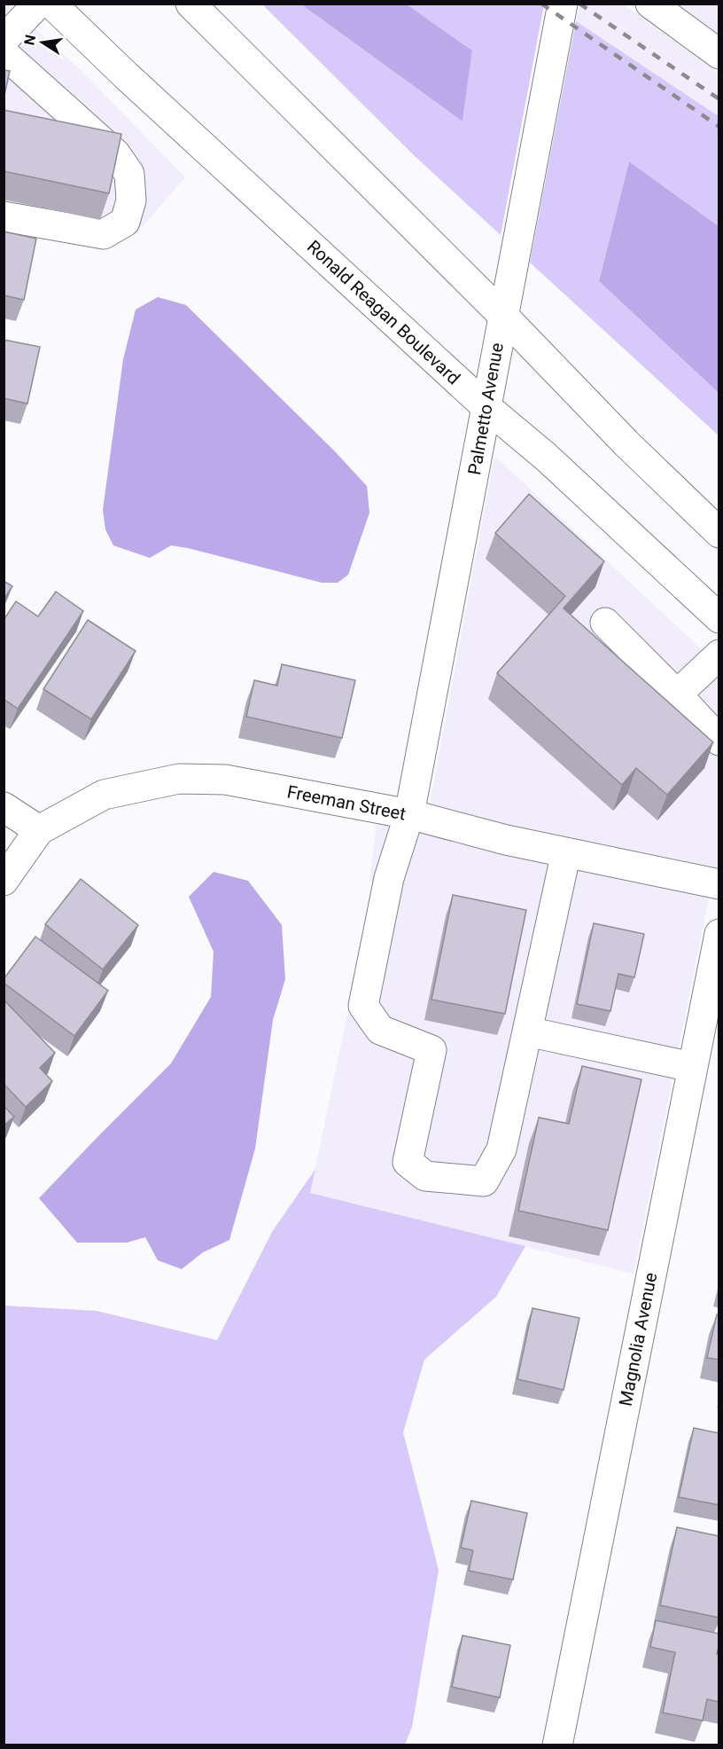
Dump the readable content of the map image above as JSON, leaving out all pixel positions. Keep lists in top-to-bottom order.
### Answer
{
  "streets": {
    "street": [
      "Ronald Reagan Boulevard",
      "Palmetto Avenue",
      "Freeman Street",
      "Magnolia Avenue"
    ]
  },
  "crossings": [
    ["Ronald Reagan Boulevard", "Palmetto Avenue"],
    ["Palmetto Avenue", "Freeman Street"]
  ],
  "north": "left"
}
